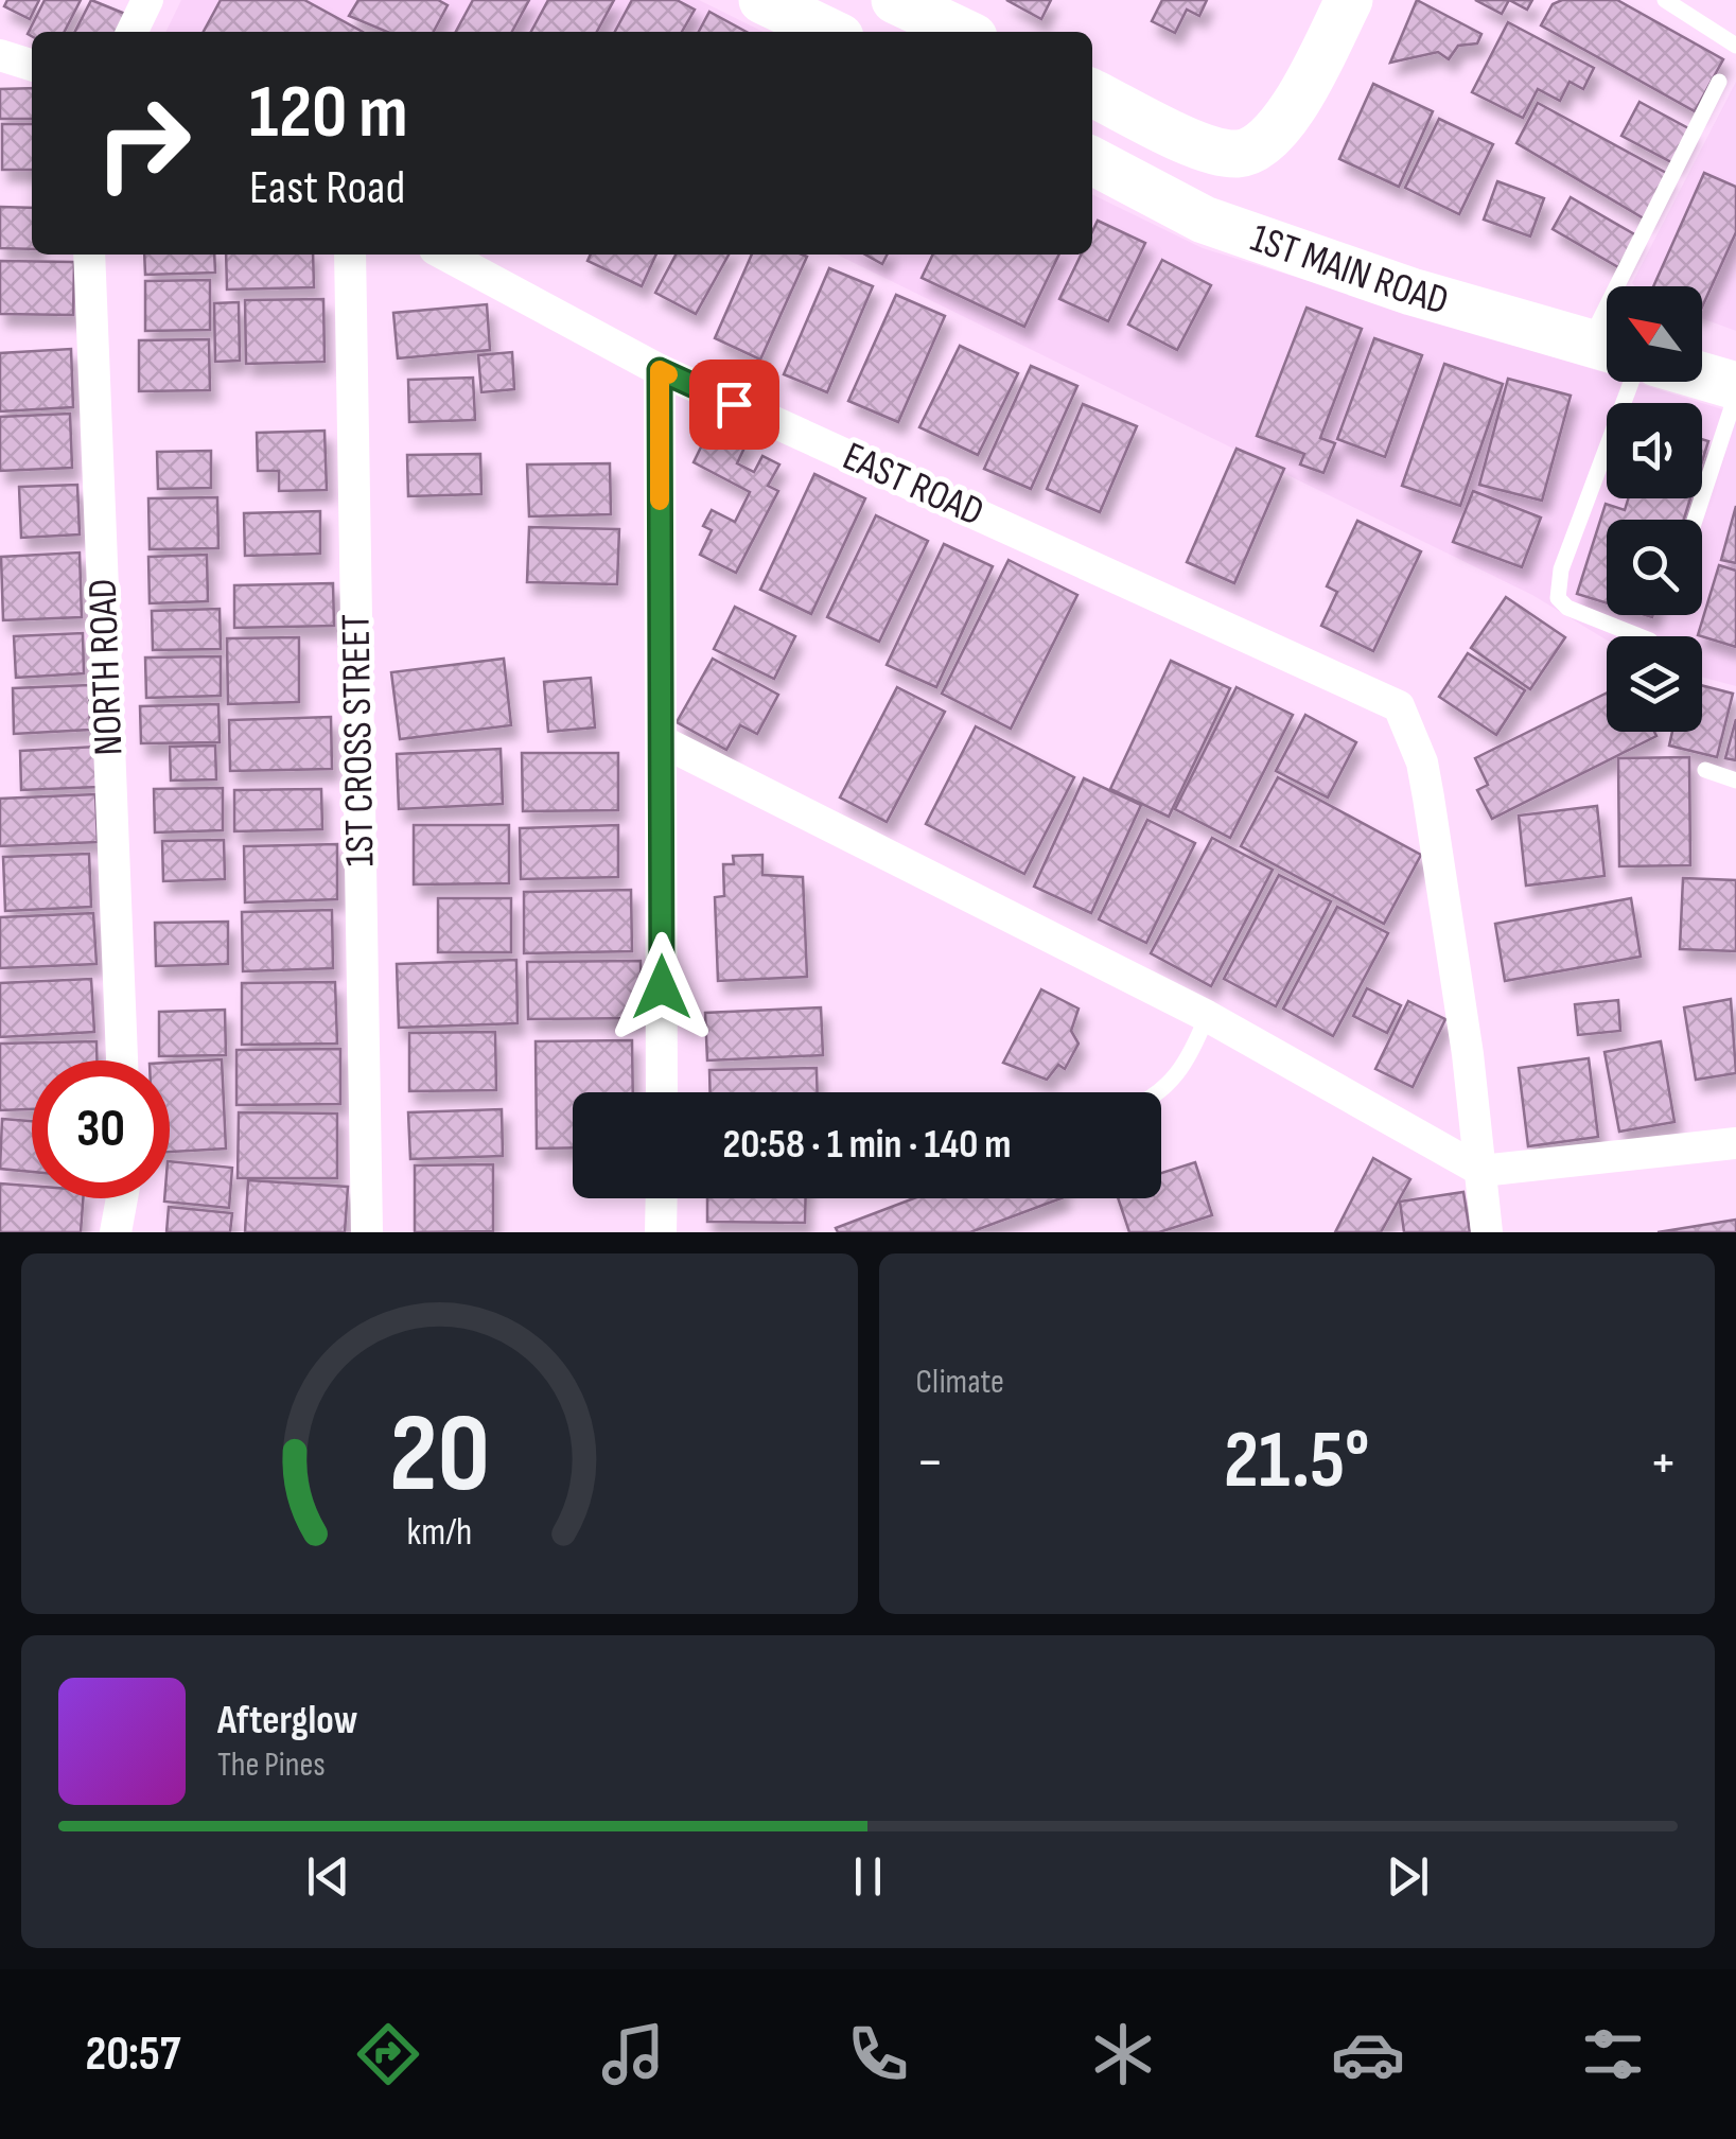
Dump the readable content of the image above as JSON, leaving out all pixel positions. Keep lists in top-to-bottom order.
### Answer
{
  "streets": {
    "main road": ["1ST MAIN ROAD"],
    "street": ["EAST ROAD", "NORTH ROAD", "1ST CROSS STREET"]
  },
  "north": "top left",
  "page": {
    "turn": ["120 m", "East Road"],
    "limit": "30",
    "trip": "20:58 · 1 min · 140 m",
    "tile": "Climate",
    "heat": ["−", "21.5°", "+"],
    "song": ["Afterglow", "The Pines"],
    "tabs": "20:57",
    "gauge": ["20", "km/h"]
  }
}
